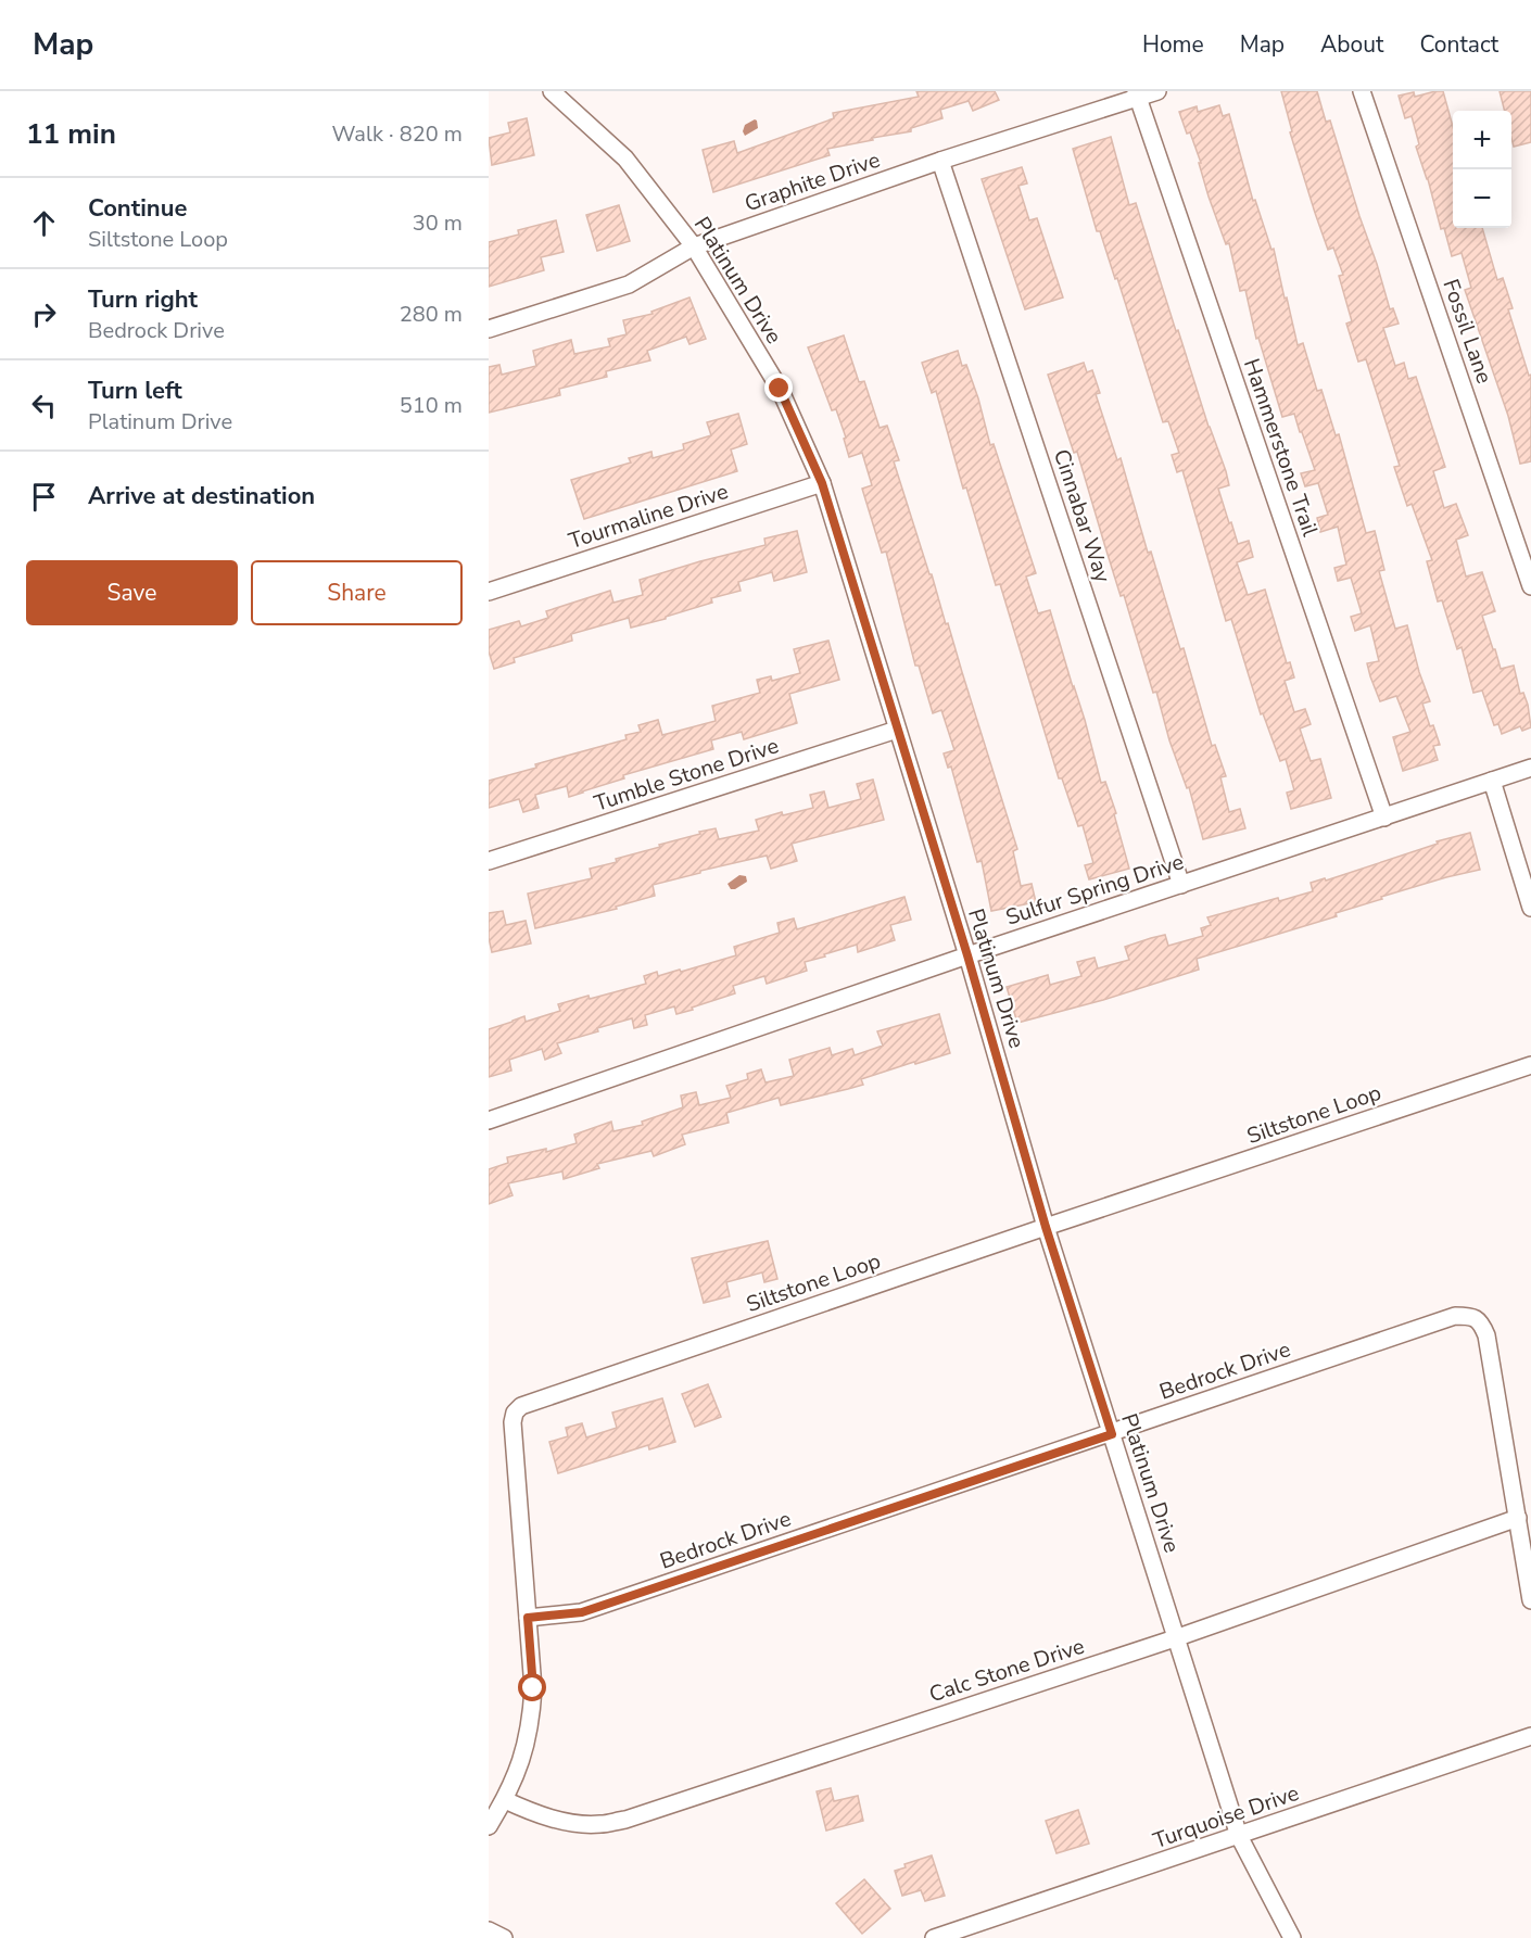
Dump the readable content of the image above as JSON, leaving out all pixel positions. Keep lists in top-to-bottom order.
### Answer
{
  "streets": {
    "street": [
      "Graphite Drive",
      "Platinum Drive",
      "Fossil Lane",
      "Hammerstone Trail",
      "Tourmaline Drive",
      "Cinnabar Way",
      "Tumble Stone Drive",
      "Sulfur Spring Drive",
      "Siltstone Loop",
      "Bedrock Drive",
      "Calc Stone Drive",
      "Turquoise Drive"
    ]
  },
  "crossings": [
    ["Graphite Drive", "Platinum Drive"],
    ["Graphite Drive", "Hammerstone Trail"],
    ["Graphite Drive", "Cinnabar Way"],
    ["Platinum Drive", "Tourmaline Drive"],
    ["Platinum Drive", "Tumble Stone Drive"],
    ["Platinum Drive", "Sulfur Spring Drive"],
    ["Platinum Drive", "Siltstone Loop"],
    ["Platinum Drive", "Bedrock Drive"],
    ["Platinum Drive", "Calc Stone Drive"],
    ["Platinum Drive", "Turquoise Drive"],
    ["Hammerstone Trail", "Sulfur Spring Drive"],
    ["Cinnabar Way", "Sulfur Spring Drive"],
    ["Siltstone Loop", "Bedrock Drive"],
    ["Siltstone Loop", "Calc Stone Drive"],
    ["Bedrock Drive", "Calc Stone Drive"]
  ],
  "page": {
    "header": "Map",
    "nav": [
      "Home",
      "Map",
      "About",
      "Contact"
    ],
    "heading": ["11 min", "Walk · 820 m"],
    "map_buttons": ["+", "−"],
    "list": [
      ["Continue", "Siltstone Loop", "30 m"],
      ["Turn right", "Bedrock Drive", "280 m"],
      ["Turn left", "Platinum Drive", "510 m"],
      "Arrive at destination"
    ],
    "buttons": ["Save", "Share"]
  }
}
